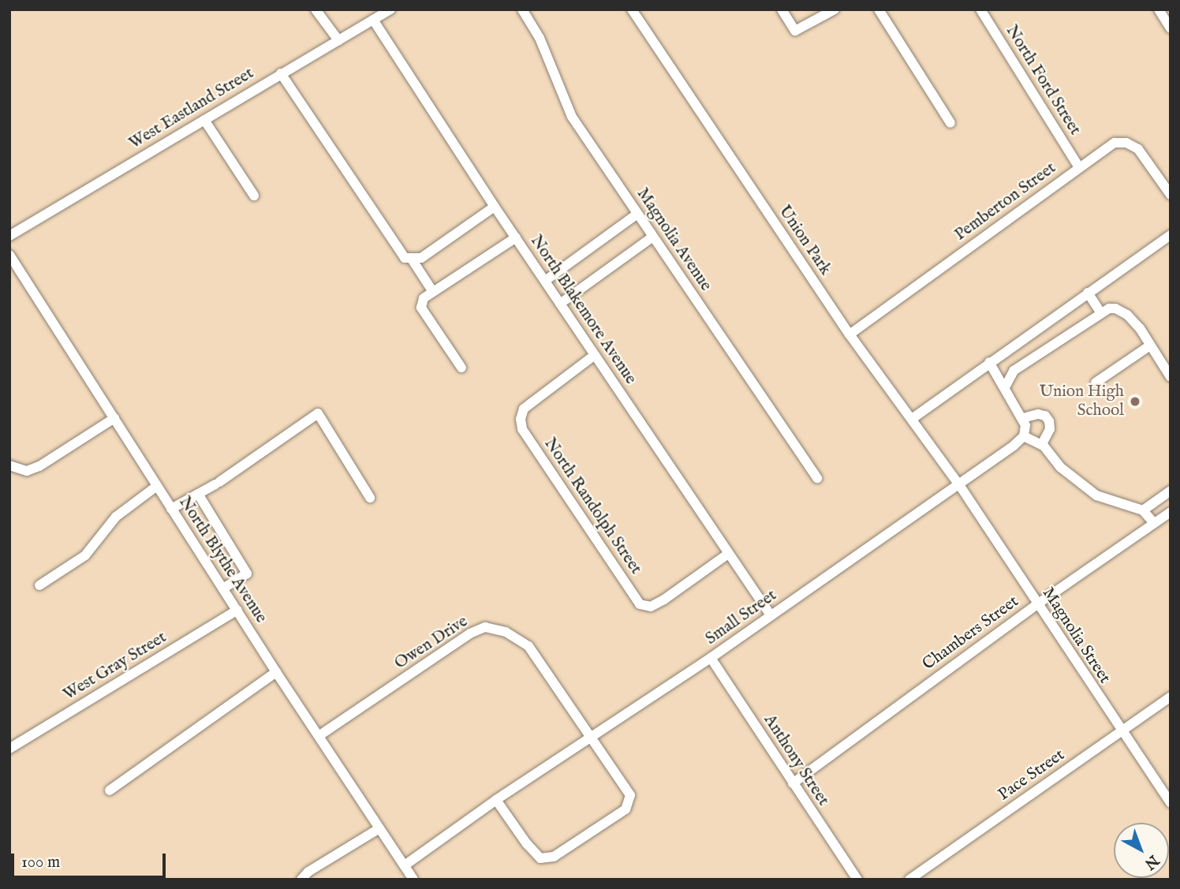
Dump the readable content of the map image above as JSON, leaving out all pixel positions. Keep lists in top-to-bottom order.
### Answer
{
  "streets": {
    "street": [
      "North Ford Street",
      "West Eastland Street",
      "Pemberton Street",
      "Magnolia Avenue",
      "Union Park",
      "North Blakemore Avenue",
      "North Randolph Street",
      "North Blythe Avenue",
      "Small Street",
      "Chambers Street",
      "Magnolia Street",
      "Owen Drive",
      "West Gray Street",
      "Anthony Street",
      "Pace Street"
    ]
  },
  "crossings": [
    ["North Ford Street", "Pemberton Street"],
    ["West Eastland Street", "North Blakemore Avenue"],
    ["Pemberton Street", "Union Park"],
    ["Union Park", "Small Street"],
    ["Union Park", "Magnolia Street"],
    ["North Blakemore Avenue", "North Randolph Street"],
    ["North Blakemore Avenue", "Small Street"],
    ["North Blythe Avenue", "Small Street"],
    ["North Blythe Avenue", "Owen Drive"],
    ["North Blythe Avenue", "West Gray Street"],
    ["Small Street", "Magnolia Street"],
    ["Small Street", "Owen Drive"],
    ["Small Street", "Anthony Street"],
    ["Chambers Street", "Magnolia Street"],
    ["Chambers Street", "Anthony Street"],
    ["Magnolia Street", "Pace Street"]
  ],
  "places": ["Union High School"],
  "scale_bar": "100 m",
  "north": "bottom right"
}
